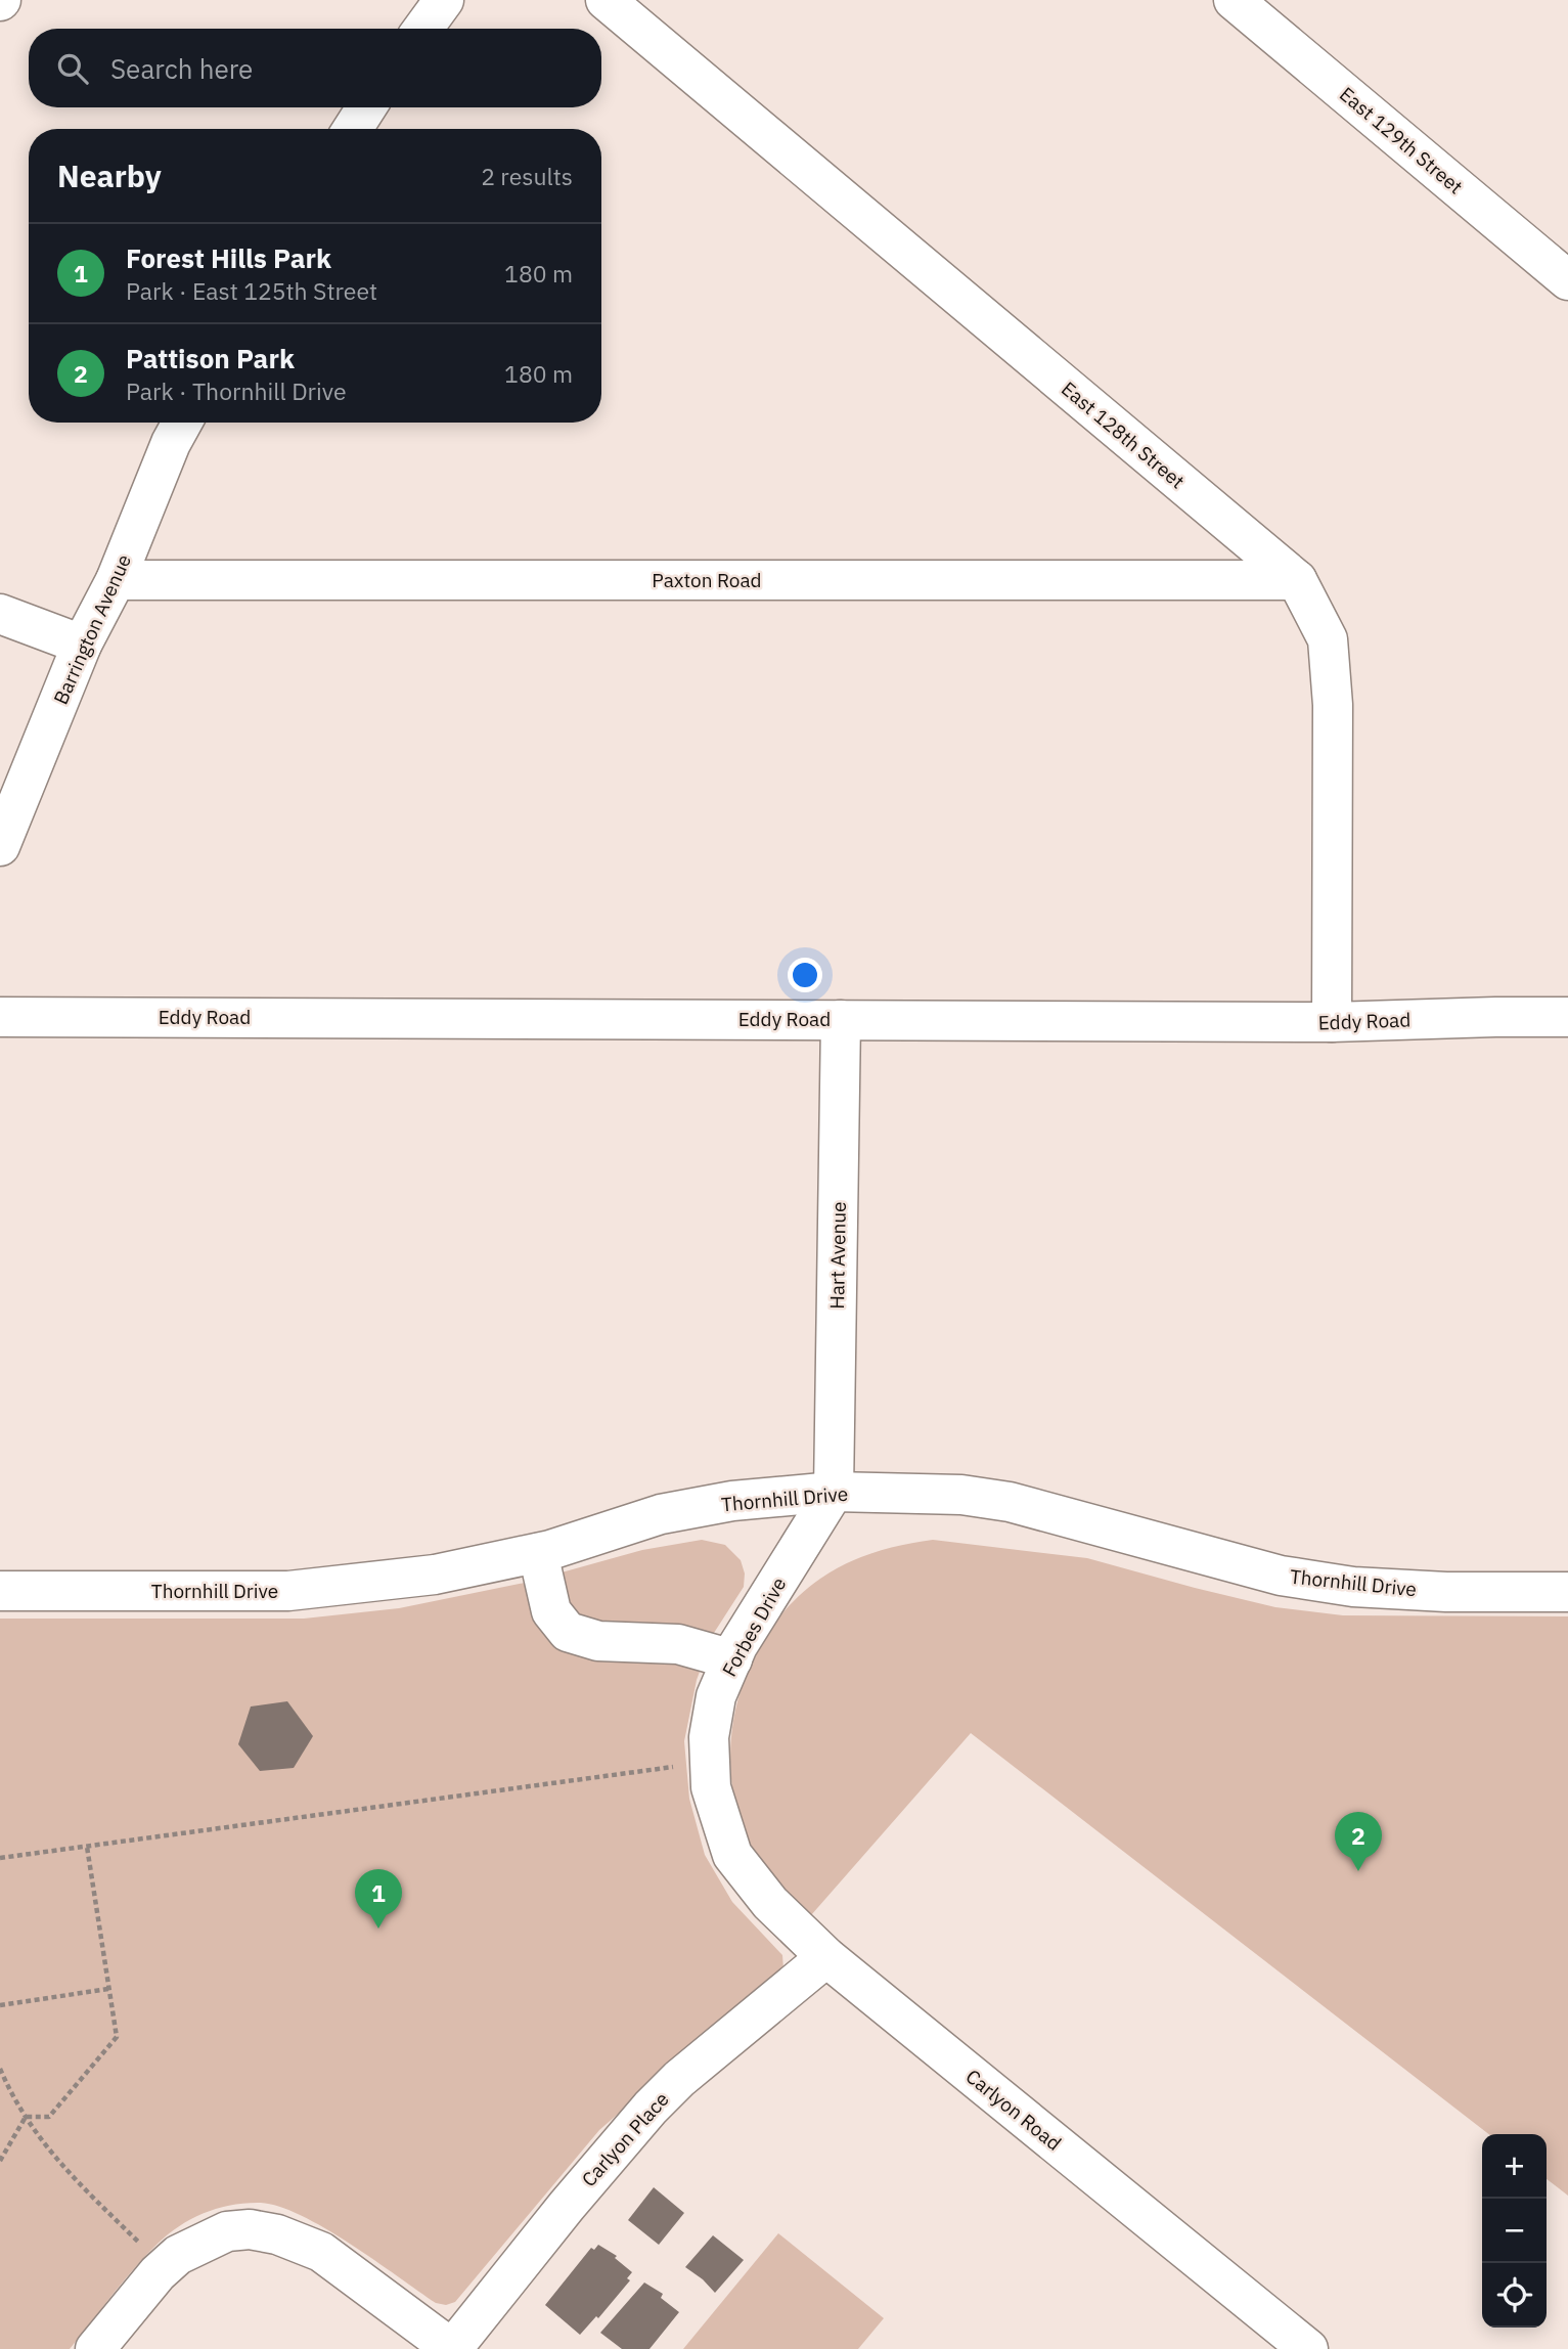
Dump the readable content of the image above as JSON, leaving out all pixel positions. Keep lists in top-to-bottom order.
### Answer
{
  "streets": {
    "street": [
      "East 129th Street",
      "East 128th Street",
      "Paxton Road",
      "Barrington Avenue",
      "Eddy Road",
      "Hart Avenue",
      "Thornhill Drive",
      "Forbes Drive",
      "Carlyon Road",
      "Carlyon Place"
    ]
  },
  "crossings": [
    ["East 128th Street", "Paxton Road"],
    ["East 128th Street", "Eddy Road"],
    ["Paxton Road", "Barrington Avenue"],
    ["Eddy Road", "Hart Avenue"],
    ["Hart Avenue", "Thornhill Drive"],
    ["Hart Avenue", "Forbes Drive"],
    ["Thornhill Drive", "Forbes Drive"],
    ["Forbes Drive", "Carlyon Road"],
    ["Carlyon Road", "Carlyon Place"]
  ],
  "page": {
    "search": "Search here",
    "heading": ["Nearby", "2 results"],
    "list": [
      {
        "mark": "1",
        "name": "Forest Hills Park",
        "note": "Park · East 125th Street",
        "value": "180 m"
      },
      {
        "mark": "2",
        "name": "Pattison Park",
        "note": "Park · Thornhill Drive",
        "value": "180 m"
      }
    ],
    "pins": ["2", "1"],
    "map_buttons": ["+", "−"]
  }
}
